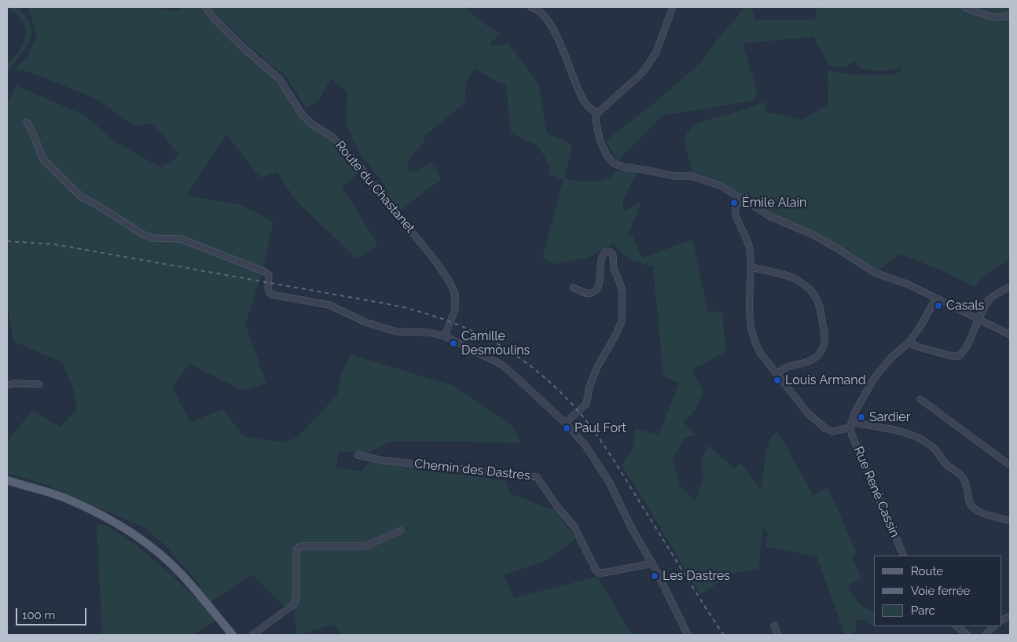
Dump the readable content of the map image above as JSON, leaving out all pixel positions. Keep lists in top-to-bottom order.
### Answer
{
  "streets": {
    "street": ["Route du Chastanet", "Chemin des Dastres", "Rue René Cassin"]
  },
  "places": [
    "Émile Alain",
    "Casals",
    "Camille Desmoulins",
    "Louis Armand",
    "Sardier",
    "Paul Fort",
    "Les Dastres"
  ],
  "legend": ["Route", "Voie ferrée", "Parc"],
  "scale_bar": "100 m"
}
